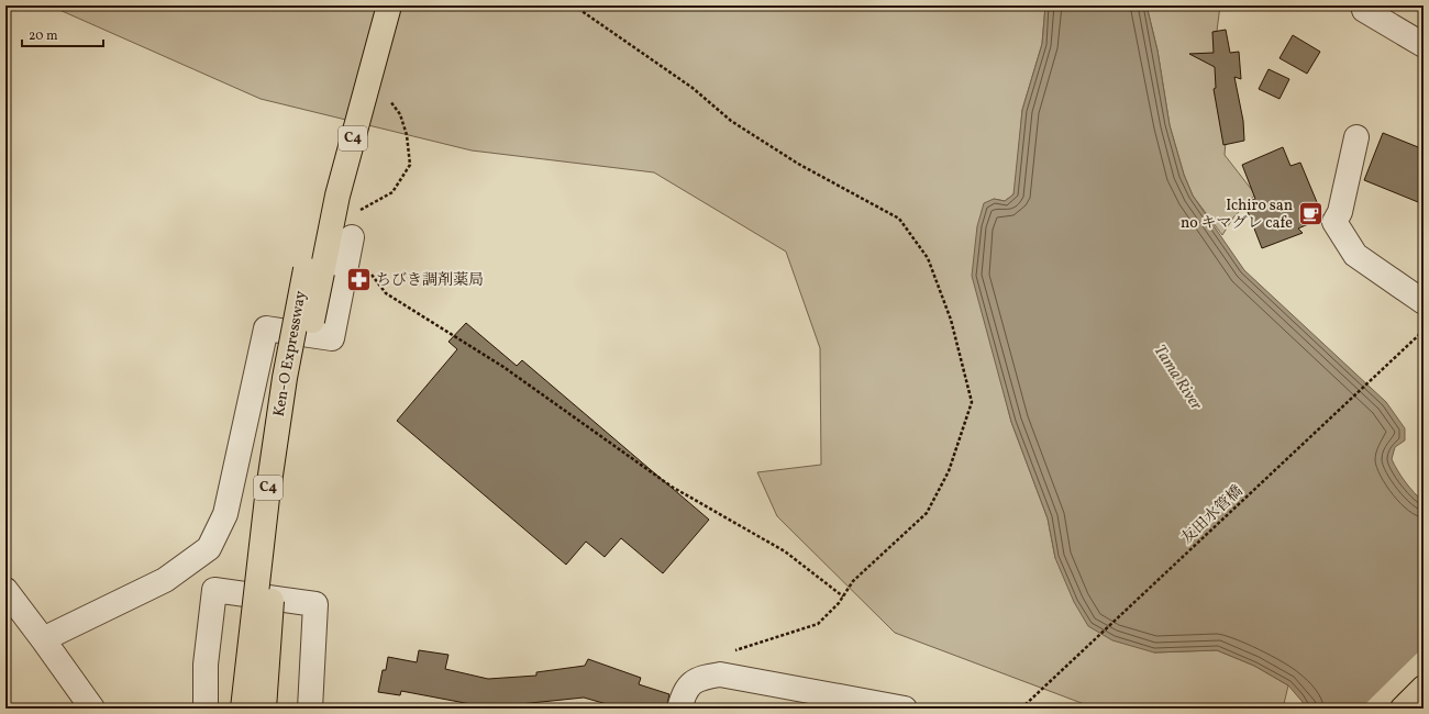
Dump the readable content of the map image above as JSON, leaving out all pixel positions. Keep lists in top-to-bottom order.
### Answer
{
  "streets": {
    "main road": ["C4", "Ken-O Expressway"],
    "path": ["友田水管橋"]
  },
  "water": ["Tama River"],
  "places": {
    "cafe": ["Ichiro san no キマグレ cafe"],
    "pharmacy": ["ちびき調剤薬局"]
  },
  "scale_bar": "20 m"
}
